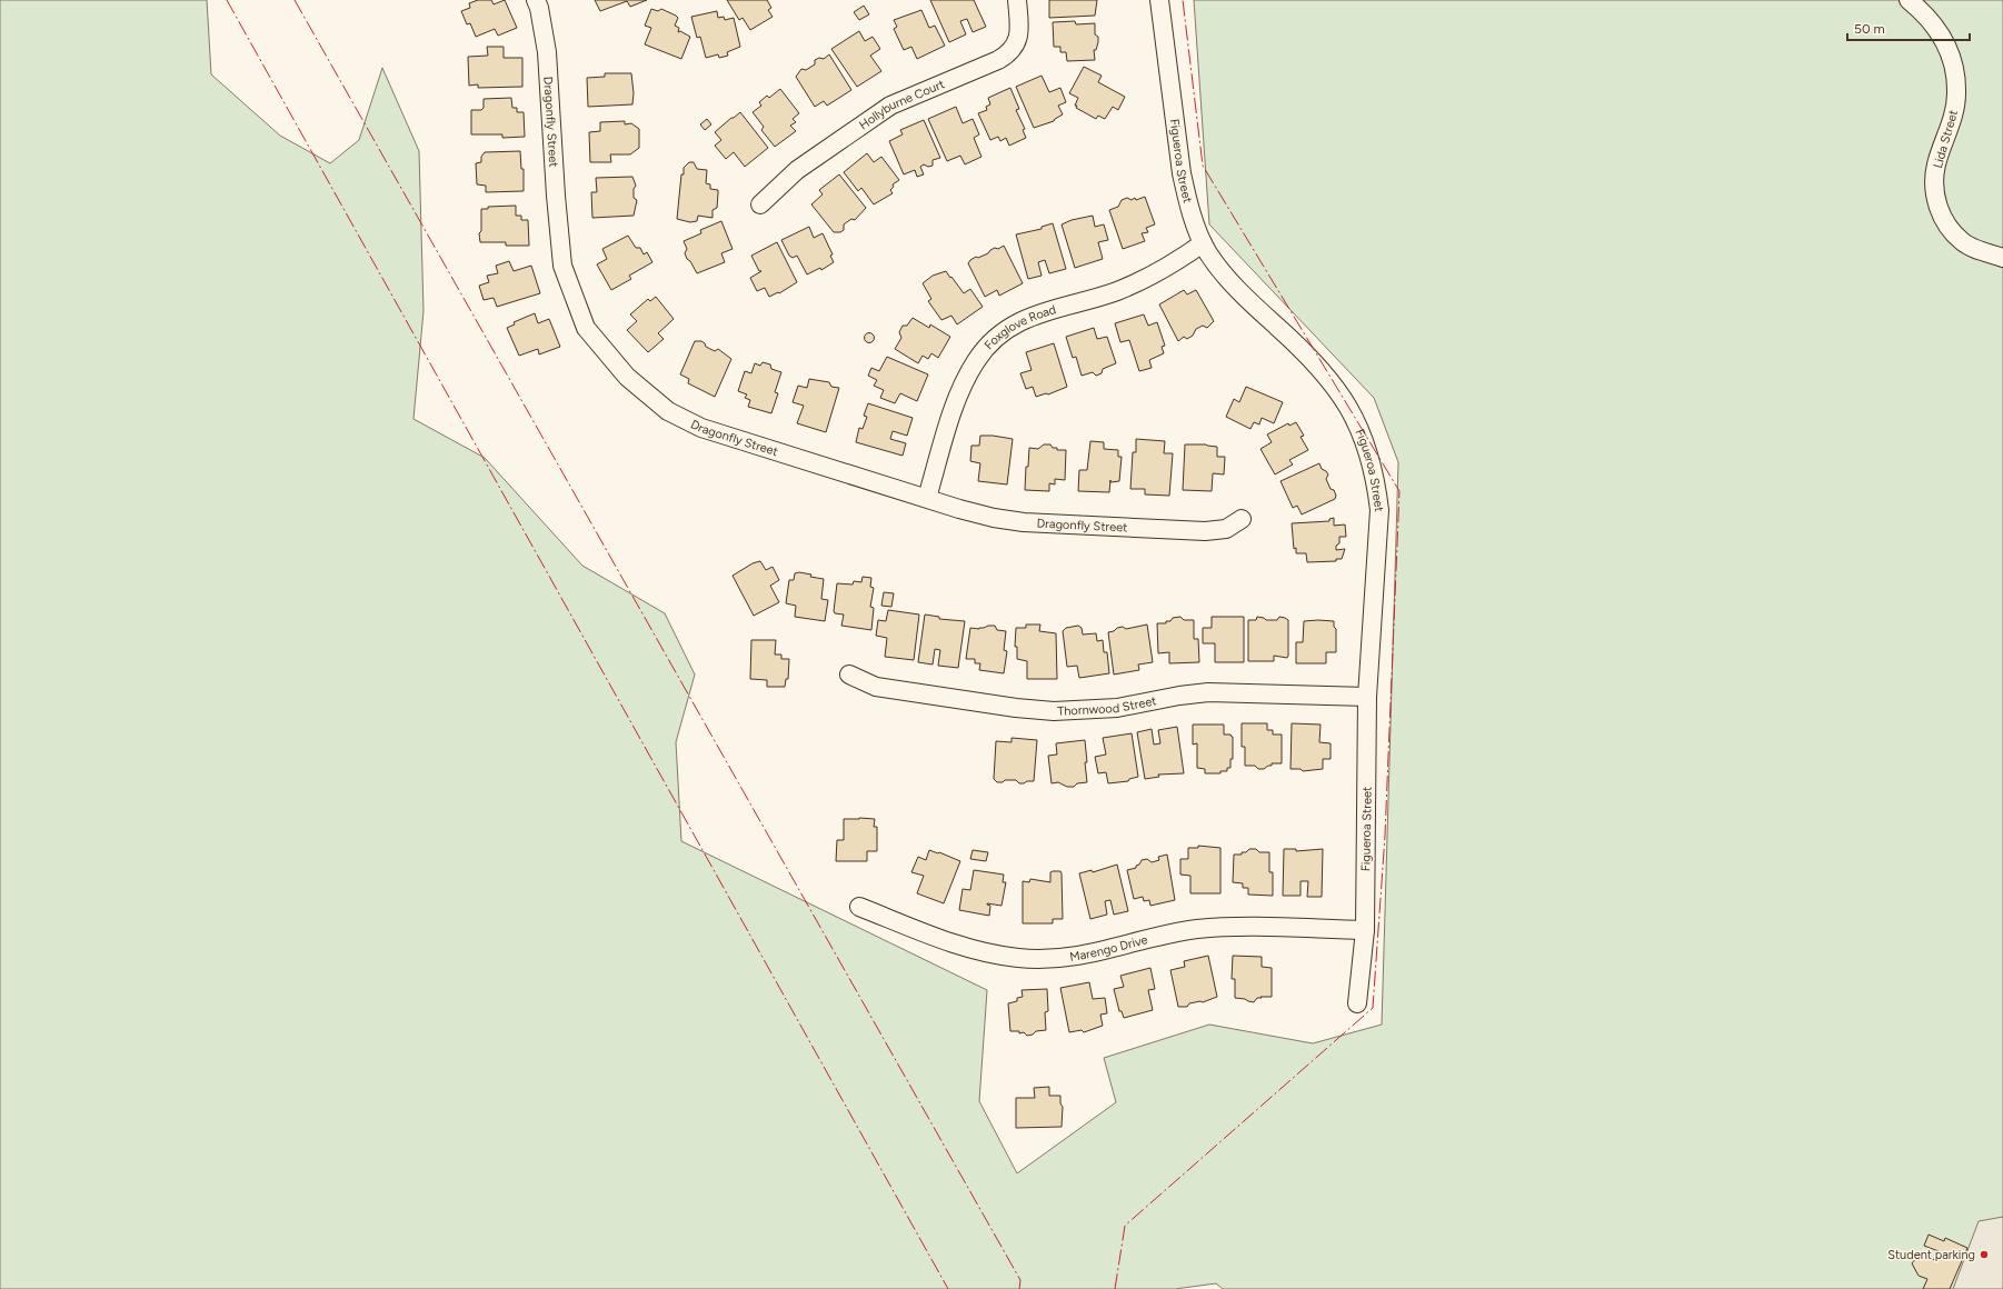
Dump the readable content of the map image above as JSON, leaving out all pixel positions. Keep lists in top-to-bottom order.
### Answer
{
  "streets": {
    "street": [
      "Hollyburne Court",
      "Dragonfly Street",
      "Lida Street",
      "Figueroa Street",
      "Foxglove Road",
      "Thornwood Street",
      "Marengo Drive"
    ]
  },
  "crossings": [
    ["Dragonfly Street", "Foxglove Road"],
    ["Figueroa Street", "Foxglove Road"],
    ["Figueroa Street", "Thornwood Street"],
    ["Figueroa Street", "Marengo Drive"]
  ],
  "places": ["Student parking"],
  "scale_bar": "50 m"
}
